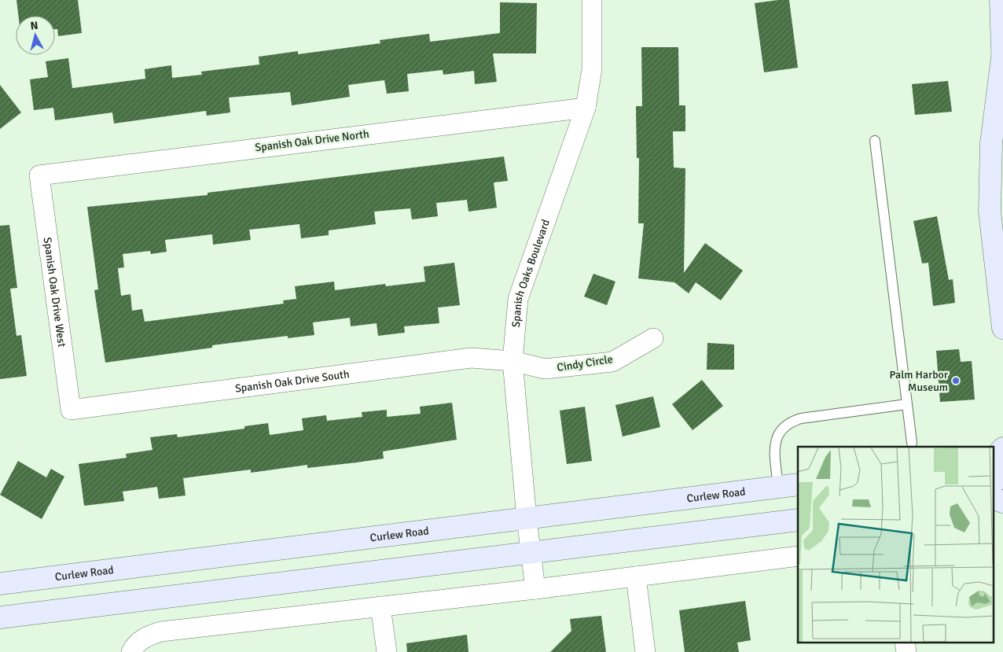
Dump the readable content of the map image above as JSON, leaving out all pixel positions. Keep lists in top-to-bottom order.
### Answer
{
  "streets": {
    "main road": ["Curlew Road"],
    "street": [
      "Spanish Oak Drive North",
      "Spanish Oaks Boulevard",
      "Spanish Oak Drive West",
      "Cindy Circle",
      "Spanish Oak Drive South"
    ]
  },
  "crossings": [
    ["Spanish Oak Drive North", "Spanish Oaks Boulevard"],
    ["Spanish Oak Drive North", "Spanish Oak Drive West"],
    ["Spanish Oaks Boulevard", "Cindy Circle"],
    ["Spanish Oaks Boulevard", "Spanish Oak Drive South"],
    ["Spanish Oaks Boulevard", "Curlew Road"],
    ["Spanish Oak Drive West", "Spanish Oak Drive South"],
    ["Cindy Circle", "Spanish Oak Drive South"]
  ],
  "places": ["Palm Harbor Museum"],
  "north": "top"
}
